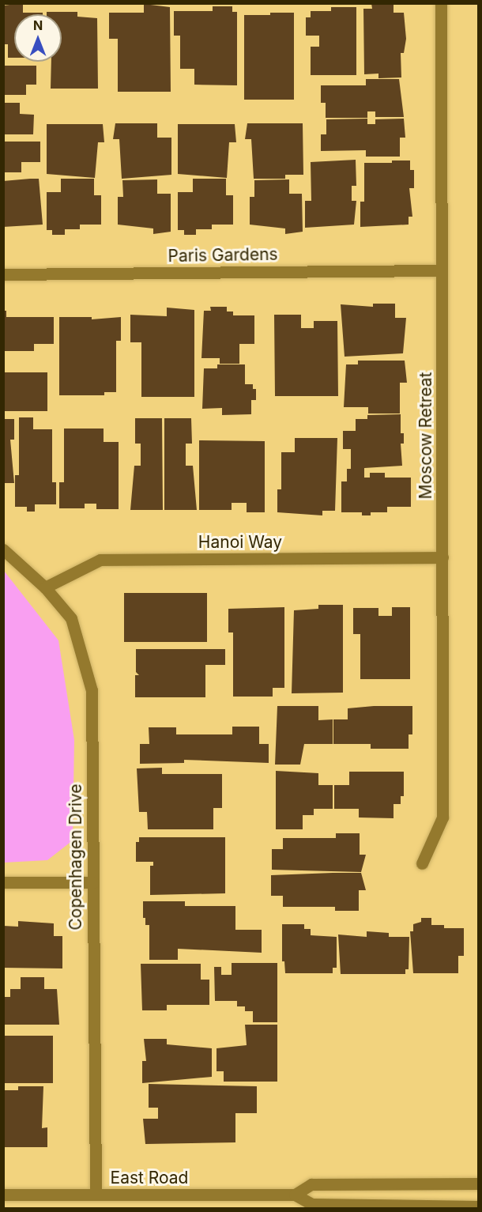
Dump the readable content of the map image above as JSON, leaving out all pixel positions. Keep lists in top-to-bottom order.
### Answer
{
  "streets": {
    "street": [
      "Paris Gardens",
      "Moscow Retreat",
      "Hanoi Way",
      "Copenhagen Drive",
      "East Road"
    ]
  },
  "crossings": [
    ["Paris Gardens", "Moscow Retreat"],
    ["Moscow Retreat", "Hanoi Way"],
    ["Hanoi Way", "Copenhagen Drive"],
    ["Copenhagen Drive", "East Road"]
  ],
  "north": "top"
}
